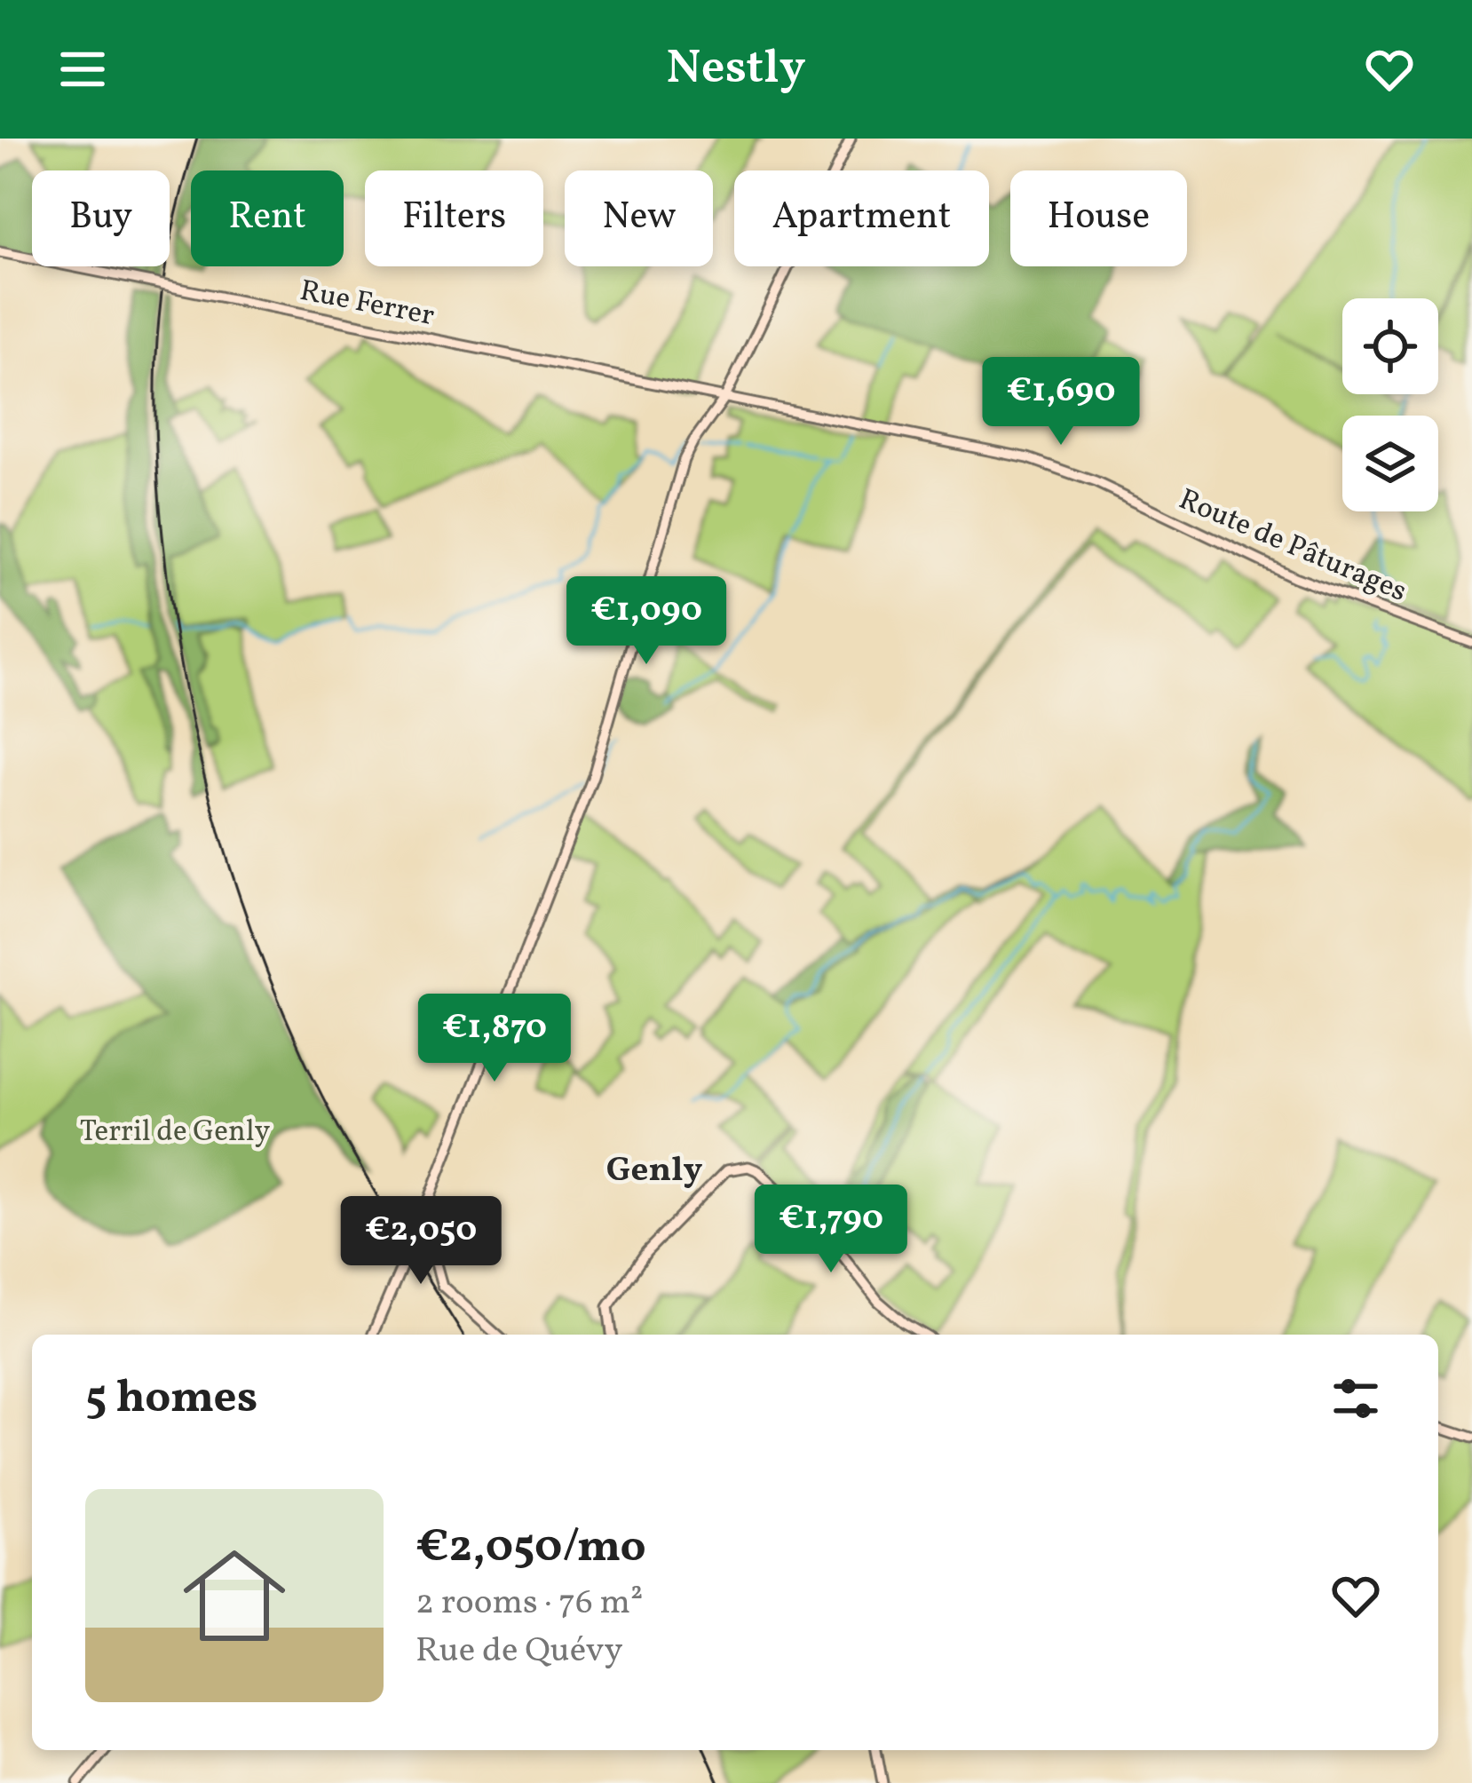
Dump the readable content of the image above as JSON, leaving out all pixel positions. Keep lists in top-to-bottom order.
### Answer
{
  "streets": {
    "main road": ["Rue Ferrer", "Route de Pâturages"]
  },
  "crossings": [
    ["Rue Ferrer", "Route de Pâturages"]
  ],
  "districts": ["Genly"],
  "parks": ["Terril de Genly"],
  "page": {
    "header": "Nestly",
    "chip": [
      "Buy",
      "Rent",
      "Filters",
      "New",
      "Apartment",
      "House"
    ],
    "price": [
      "€1,690",
      "€1,090",
      "€1,870",
      "€1,790",
      "€2,050"
    ],
    "heading": "5 homes",
    "list": [
      {
        "name": "€2,050/mo",
        "note": "2 rooms · 76 m² · Rue de Quévy"
      }
    ]
  }
}
